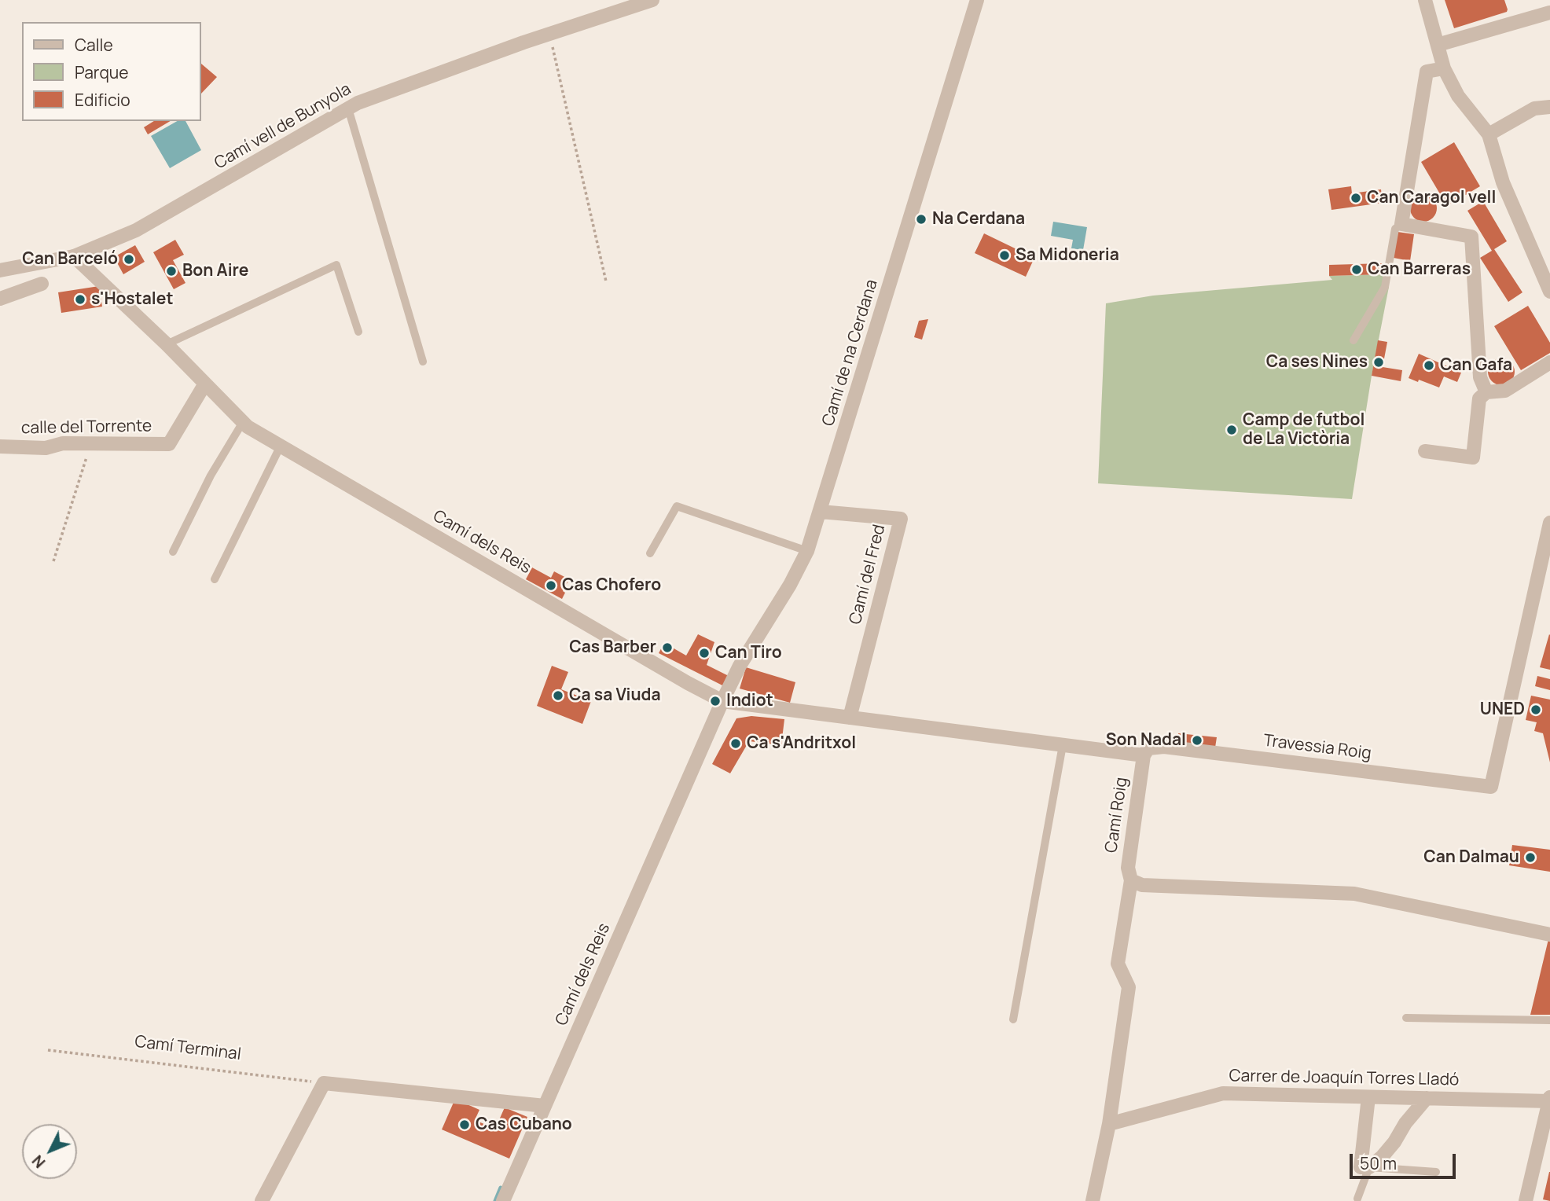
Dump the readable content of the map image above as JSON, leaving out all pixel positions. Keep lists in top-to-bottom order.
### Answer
{
  "streets": {
    "street": [
      "Camí vell de Bunyola",
      "Camí de na Cerdana",
      "calle del Torrente",
      "Camí dels Reis",
      "Camí del Fred",
      "Travessia Roig",
      "Camí Roig",
      "Carrer de Joaquín Torres Lladó"
    ],
    "path": ["Camí Terminal"]
  },
  "crossings": [
    ["Camí vell de Bunyola", "Camí dels Reis"],
    ["Camí de na Cerdana", "Camí dels Reis"],
    ["Camí de na Cerdana", "Camí del Fred"],
    ["Camí de na Cerdana", "Camí Roig"],
    ["calle del Torrente", "Camí dels Reis"],
    ["Camí dels Reis", "Camí Roig"],
    ["Camí del Fred", "Camí Roig"],
    ["Travessia Roig", "Camí Roig"],
    ["Camí Roig", "Carrer de Joaquín Torres Lladó"]
  ],
  "places": [
    "Can Caragol vell",
    "Na Cerdana",
    "Sa Midoneria",
    "Can Barceló",
    "Can Barreras",
    "Bon Aire",
    "s'Hostalet",
    "Ca ses Nines",
    "Can Gafa",
    "Camp de futbol de La Victòria",
    "Cas Chofero",
    "Cas Barber",
    "Can Tiro",
    "Ca sa Viuda",
    "Indiot",
    "UNED",
    "Son Nadal",
    "Ca s'Andritxol",
    "Can Dalmau",
    "Cas Cubano"
  ],
  "legend": ["Calle", "Parque", "Edificio"],
  "scale_bar": "50 m",
  "north": "bottom left"
}
